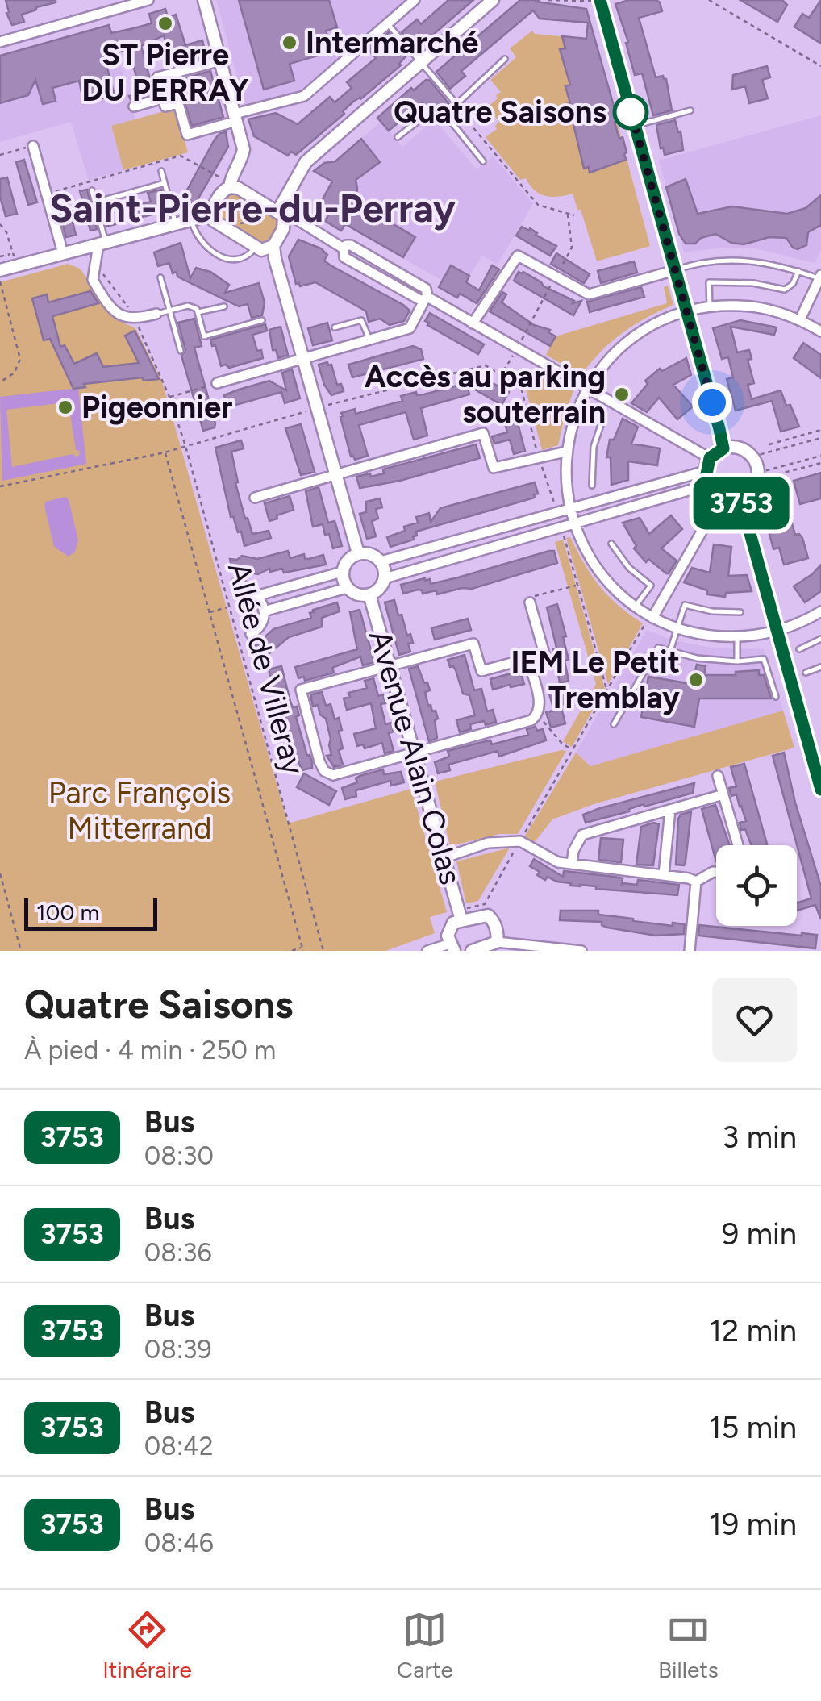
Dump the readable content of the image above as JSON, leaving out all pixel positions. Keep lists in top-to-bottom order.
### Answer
{
  "streets": {
    "street": ["Avenue Alain Colas"],
    "path": ["Allée de Villeray"]
  },
  "districts": ["Saint-Pierre-du-Perray"],
  "parks": ["Parc François Mitterrand"],
  "places": [
    "ST Pierre DU PERRAY",
    "Intermarché",
    "Quatre Saisons",
    "Accès au parking souterrain",
    "Pigeonnier",
    "IEM Le Petit Tremblay"
  ],
  "lines": ["bus line 3753"],
  "scale_bar": "100 m",
  "page": {
    "on_map": "3753",
    "scale": "100 m",
    "heading": ["Quatre Saisons", "À pied · 4 min · 250 m"],
    "list": [
      {
        "mark": "3753",
        "name": "Bus",
        "note": "08:30",
        "value": "3 min"
      },
      {
        "mark": "3753",
        "name": "Bus",
        "note": "08:36",
        "value": "9 min"
      },
      {
        "mark": "3753",
        "name": "Bus",
        "note": "08:39",
        "value": "12 min"
      },
      {
        "mark": "3753",
        "name": "Bus",
        "note": "08:42",
        "value": "15 min"
      },
      {
        "mark": "3753",
        "name": "Bus",
        "note": "08:46",
        "value": "19 min"
      }
    ],
    "tabs": ["Itinéraire", "Carte", "Billets"]
  }
}
